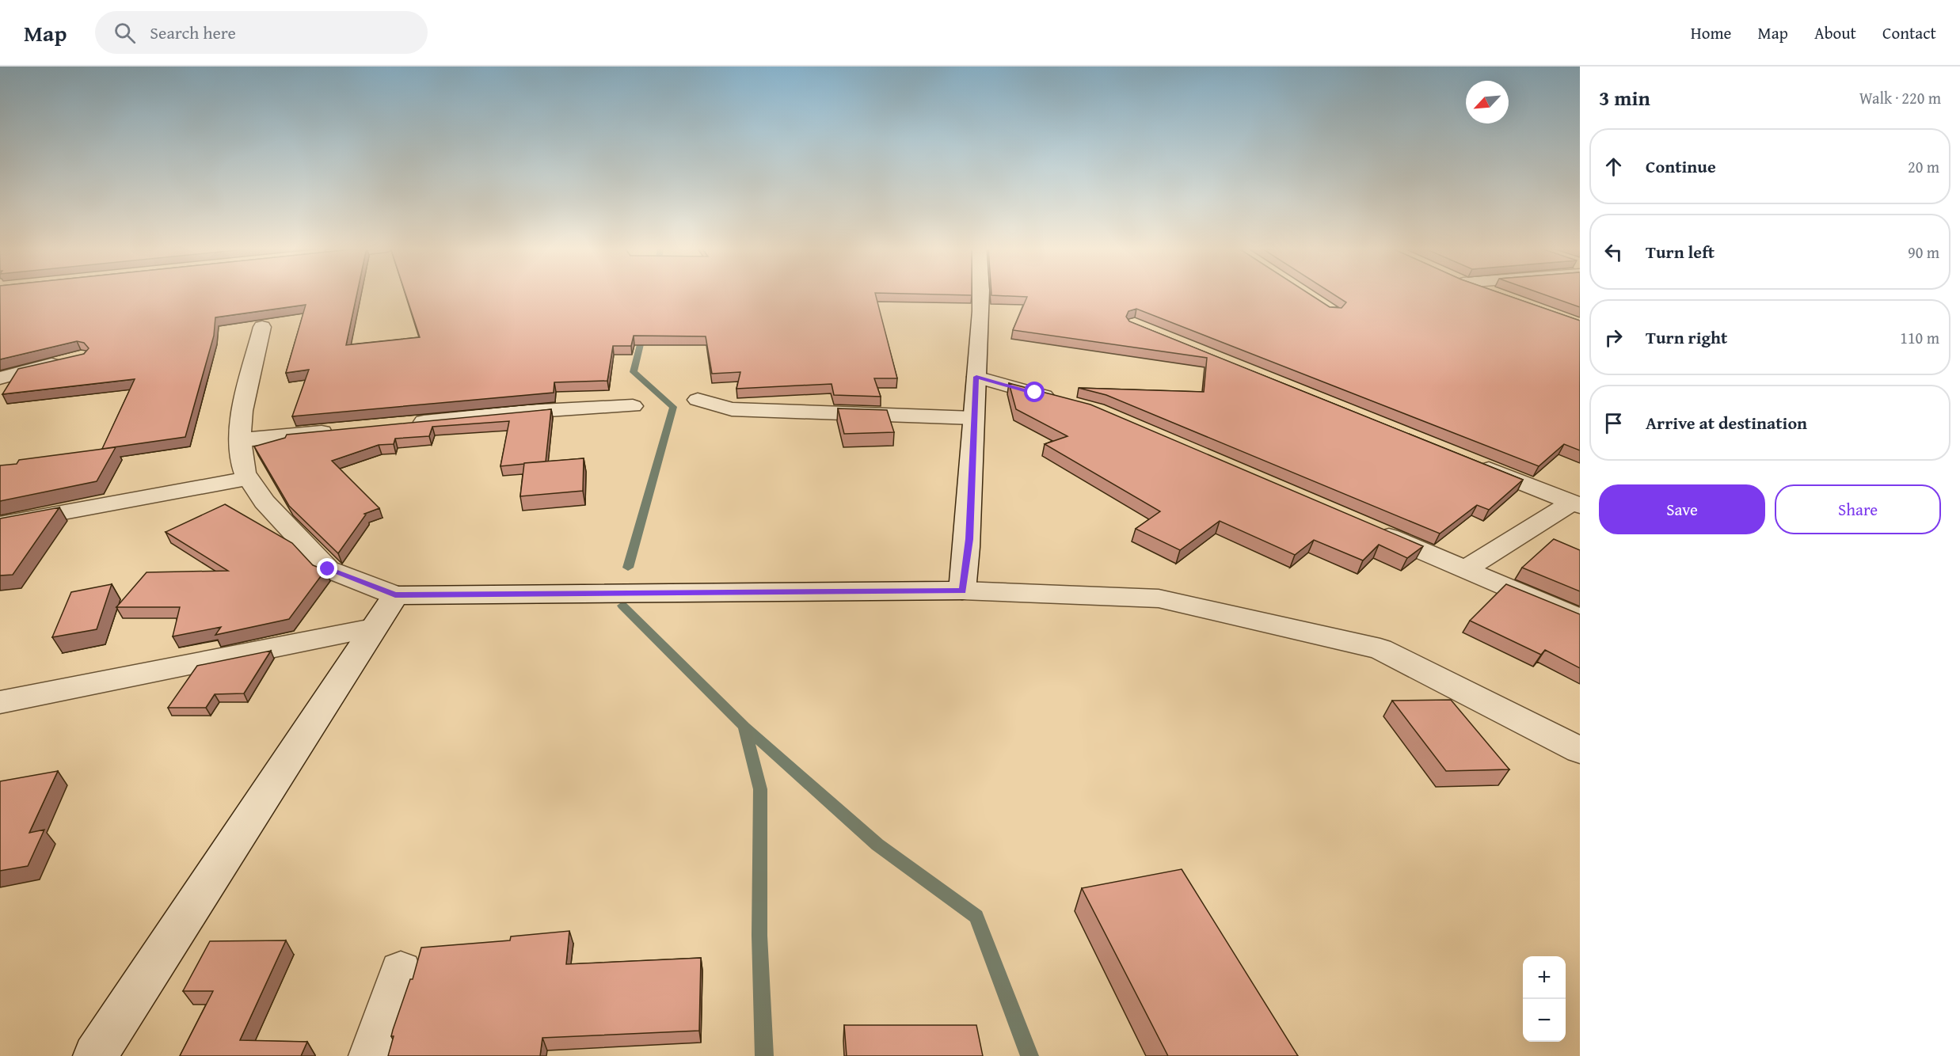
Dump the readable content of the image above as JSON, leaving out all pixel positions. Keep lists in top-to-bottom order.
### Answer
{
  "north": "bottom left",
  "page": {
    "header": "Map",
    "search": "Search here",
    "nav": [
      "Home",
      "Map",
      "About",
      "Contact"
    ],
    "heading": ["3 min", "Walk · 220 m"],
    "list": [
      ["Continue", "20 m"],
      ["Turn left", "90 m"],
      ["Turn right", "110 m"],
      "Arrive at destination"
    ],
    "buttons": ["Save", "Share"],
    "map_buttons": ["+", "−"]
  }
}
